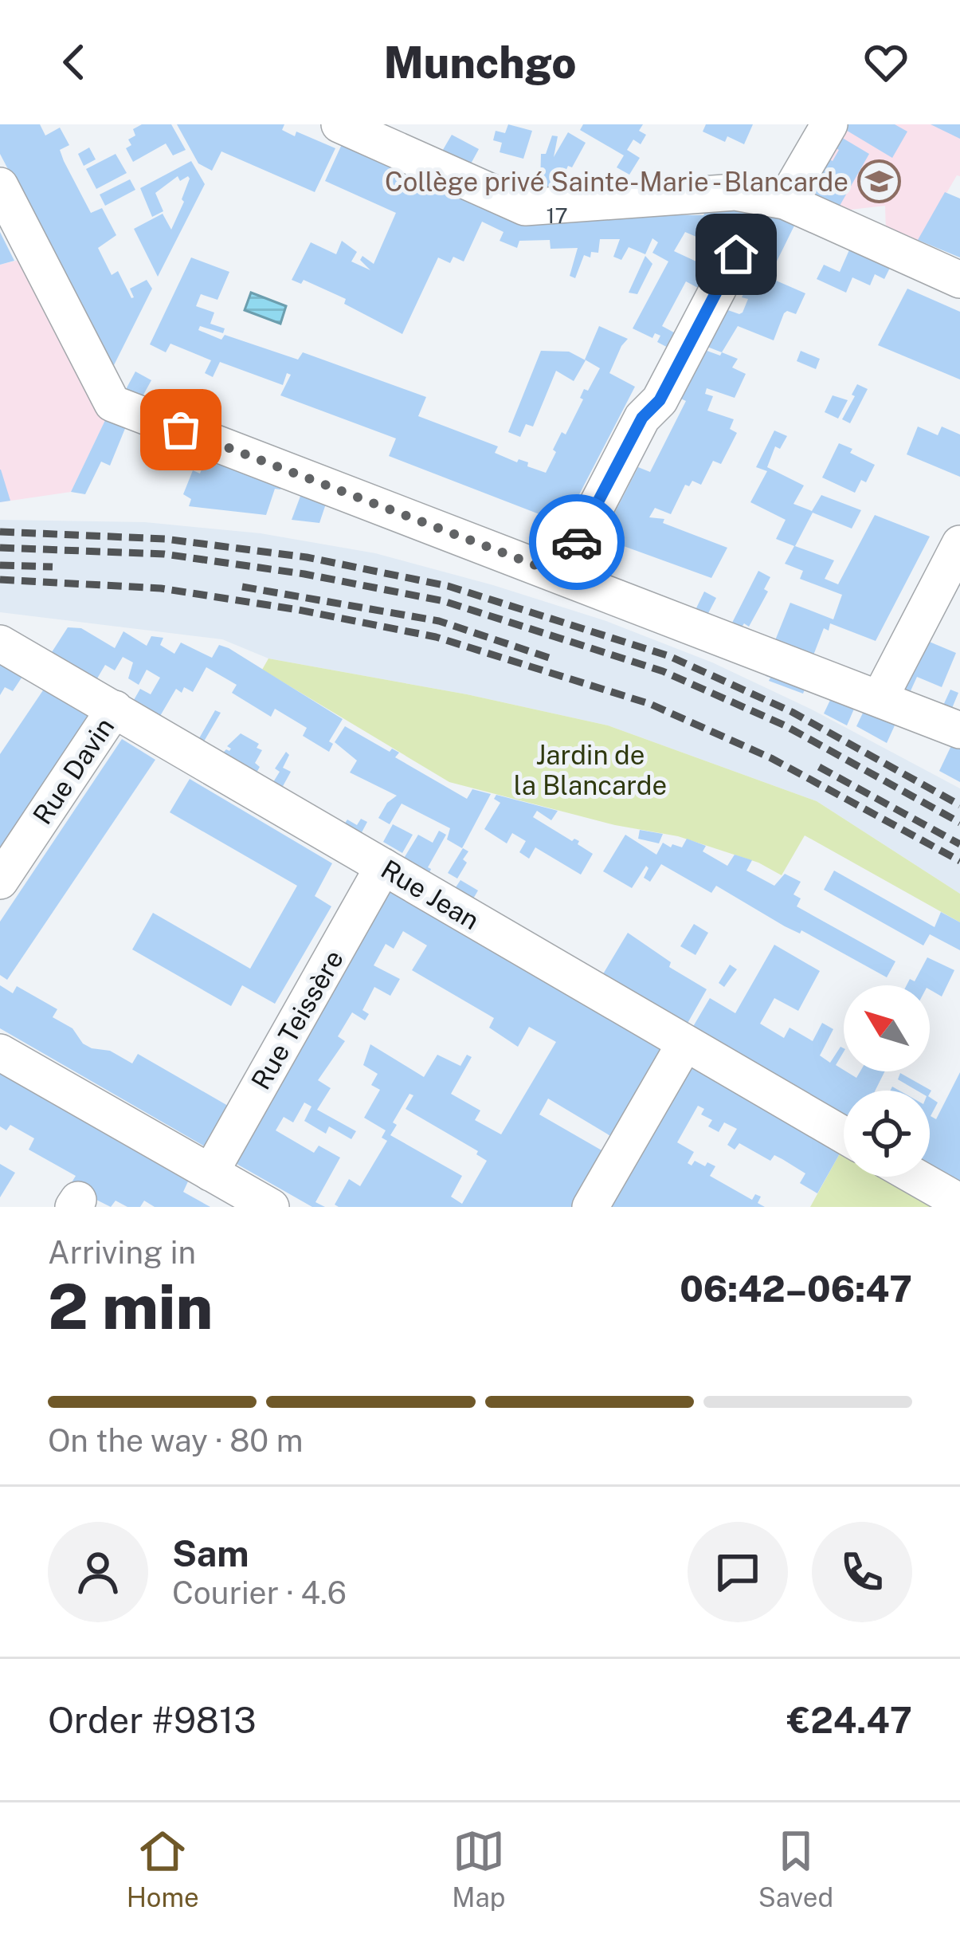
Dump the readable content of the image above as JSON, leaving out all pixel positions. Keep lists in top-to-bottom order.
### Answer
{
  "streets": {
    "street": ["Rue Davin", "Rue Jean", "Rue Teissère"]
  },
  "crossings": [
    ["Rue Davin", "Rue Jean"],
    ["Rue Jean", "Rue Teissère"]
  ],
  "parks": ["Jardin de la Blancarde"],
  "places": {
    "school or university": ["Collège privé Sainte-Marie - Blancarde"]
  },
  "house_numbers": ["17"],
  "north": "top left",
  "page": {
    "header": "Munchgo",
    "heading": ["2 min", "Arriving in", "06:42–06:47"],
    "panel": [
      "Sam",
      "Courier · 4.6",
      "Order #9813",
      "€24.47"
    ],
    "bar": "On the way · 80 m",
    "tabs": ["Home", "Map", "Saved"]
  }
}
